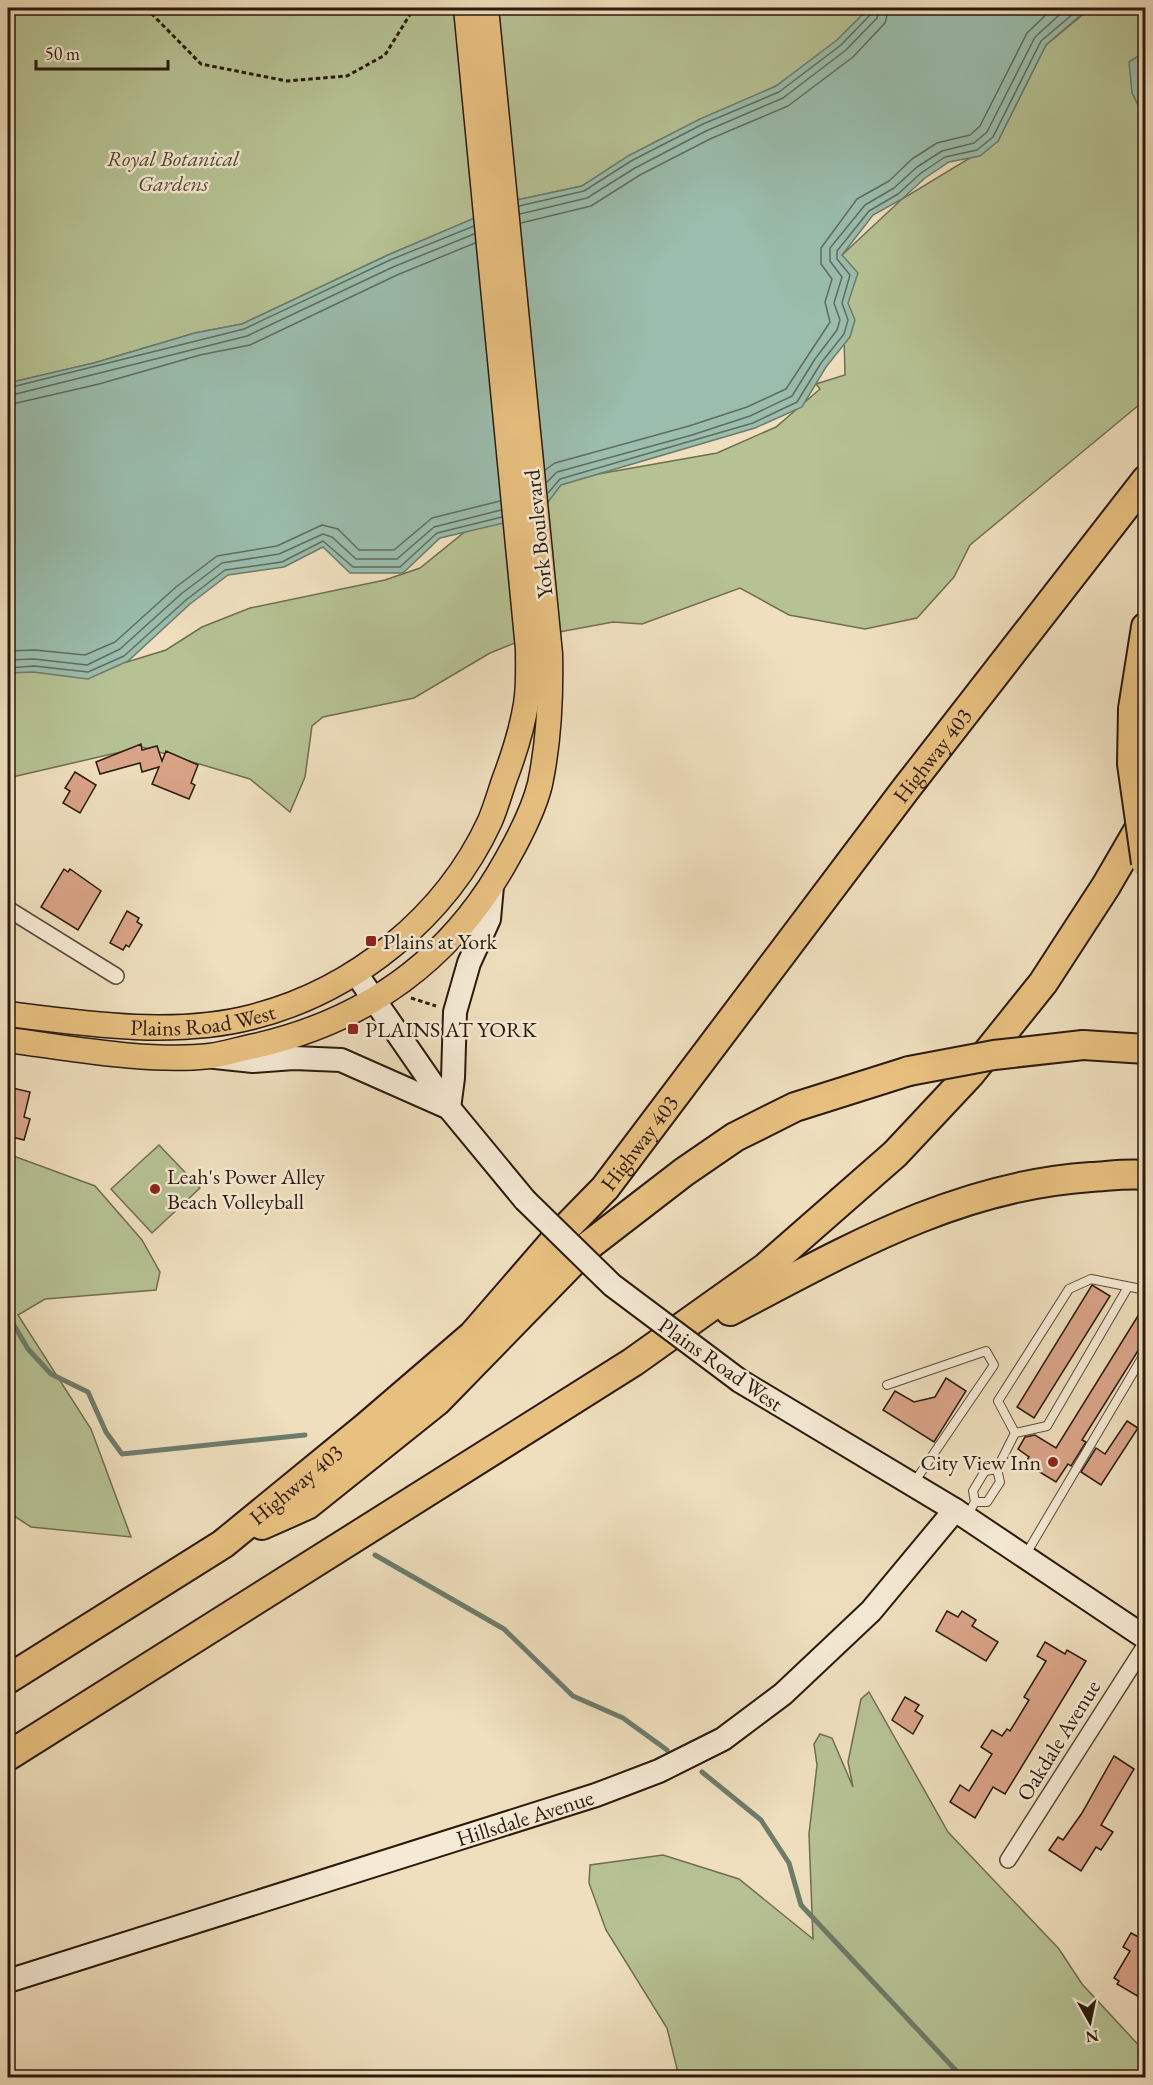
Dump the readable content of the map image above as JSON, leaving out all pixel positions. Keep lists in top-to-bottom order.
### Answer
{
  "streets": {
    "highway": ["Highway 403"],
    "main road": ["York Boulevard", "Plains Road West", "Hillsdale Avenue"],
    "street": ["Oakdale Avenue"]
  },
  "crossings": [
    ["York Boulevard", "Plains Road West"],
    ["Plains Road West", "Hillsdale Avenue"]
  ],
  "parks": ["Royal Botanical Gardens"],
  "places": {
    "transit": ["Plains at York", "PLAINS AT YORK"],
    "other": ["Leah's Power Alley Beach Volleyball", "City View Inn"]
  },
  "scale_bar": "50 m",
  "north": "bottom"
}
